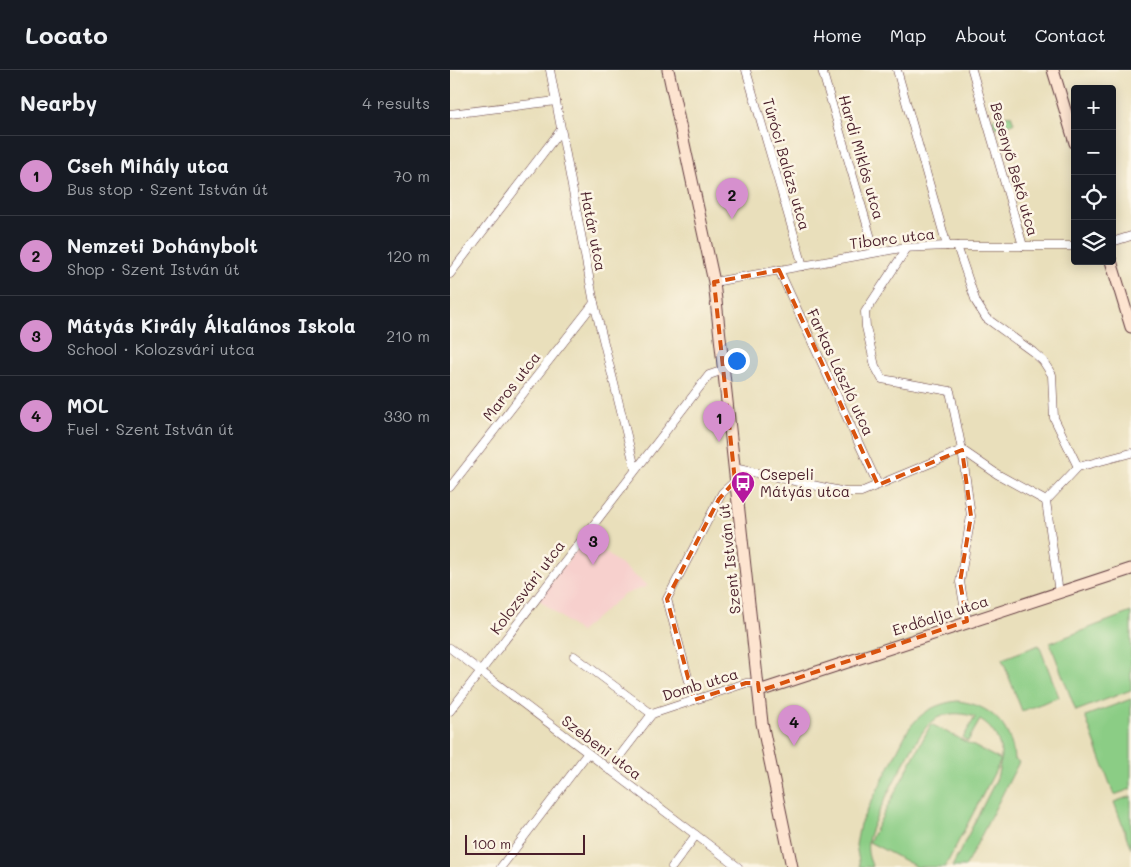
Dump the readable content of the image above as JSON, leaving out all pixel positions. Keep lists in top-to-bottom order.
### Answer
{
  "streets": {
    "street": [
      "Hardi Miklós utca",
      "Túróci Balázs utca",
      "Besenyő Bekő utca",
      "Határ utca",
      "Tiborc utca",
      "Farkas László utca",
      "Maros utca",
      "Szent István út",
      "Kolozsvári utca",
      "Erdőalja utca",
      "Domb utca",
      "Szebeni utca"
    ]
  },
  "crossings": [
    ["Hardi Miklós utca", "Tiborc utca"],
    ["Túróci Balázs utca", "Tiborc utca"],
    ["Besenyő Bekő utca", "Tiborc utca"],
    ["Határ utca", "Maros utca"],
    ["Határ utca", "Kolozsvári utca"],
    ["Tiborc utca", "Farkas László utca"],
    ["Tiborc utca", "Szent István út"],
    ["Szent István út", "Kolozsvári utca"],
    ["Szent István út", "Erdőalja utca"],
    ["Szent István út", "Domb utca"],
    ["Kolozsvári utca", "Szebeni utca"],
    ["Erdőalja utca", "Domb utca"],
    ["Domb utca", "Szebeni utca"]
  ],
  "places": {
    "bus stop": ["Csepeli Mátyás utca"]
  },
  "scale_bar": "100 m",
  "page": {
    "header": "Locato",
    "nav": [
      "Home",
      "Map",
      "About",
      "Contact"
    ],
    "heading": ["Nearby", "4 results"],
    "map_buttons": ["+", "−"],
    "list": [
      {
        "mark": "1",
        "name": "Cseh Mihály utca",
        "note": "Bus stop · Szent István út",
        "value": "70 m"
      },
      {
        "mark": "2",
        "name": "Nemzeti Dohánybolt",
        "note": "Shop · Szent István út",
        "value": "120 m"
      },
      {
        "mark": "3",
        "name": "Mátyás Király Általános Iskola",
        "note": "School · Kolozsvári utca",
        "value": "210 m"
      },
      {
        "mark": "4",
        "name": "MOL",
        "note": "Fuel · Szent István út",
        "value": "330 m"
      }
    ],
    "pins": [
      "2",
      "1",
      "3",
      "4"
    ],
    "scale": "100 m"
  }
}
